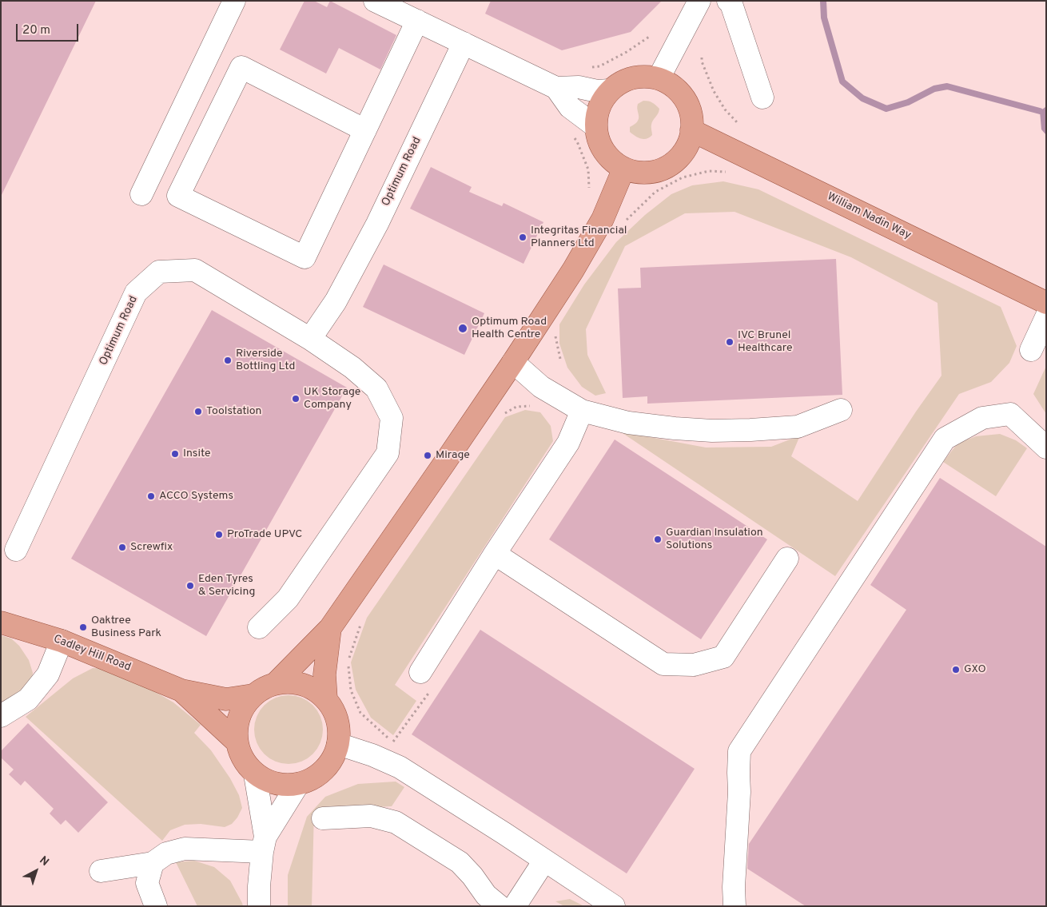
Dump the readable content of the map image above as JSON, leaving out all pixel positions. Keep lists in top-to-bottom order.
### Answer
{
  "streets": {
    "main road": ["William Nadin Way", "Cadley Hill Road"],
    "street": ["Optimum Road"]
  },
  "places": [
    "Integritas Financial Planners Ltd",
    "Optimum Road Health Centre",
    "IVC Brunel Healthcare",
    "Riverside Bottling Ltd",
    "UK Storage Company",
    "Toolstation",
    "Insite",
    "Mirage",
    "ACCO Systems",
    "ProTrade UPVC",
    "Guardian Insulation Solutions",
    "Screwfix",
    "Eden Tyres & Servicing",
    "Oaktree Business Park",
    "GXO"
  ],
  "scale_bar": "20 m",
  "north": "top right"
}
